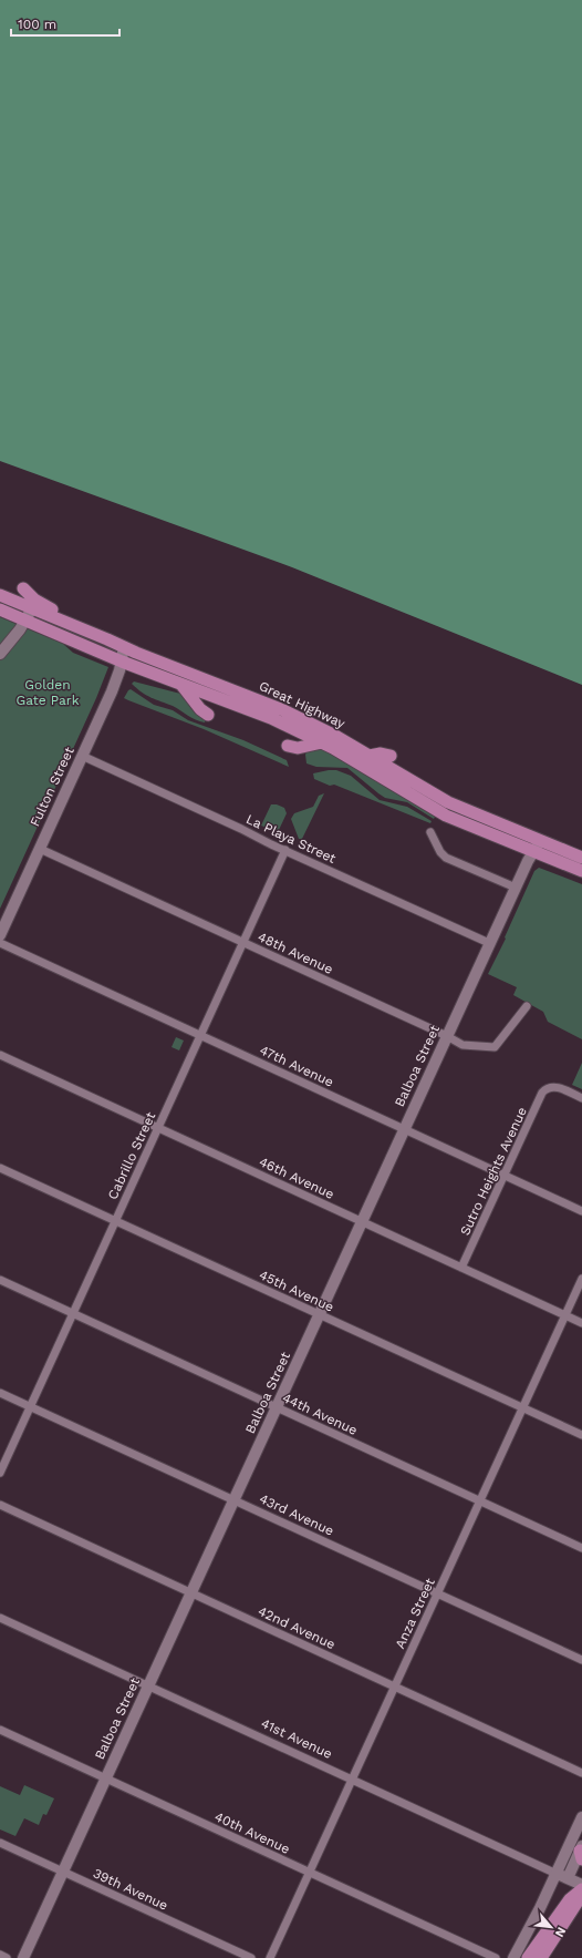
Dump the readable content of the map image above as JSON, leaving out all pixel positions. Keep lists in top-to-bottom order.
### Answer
{
  "streets": {
    "main road": ["Great Highway"],
    "street": [
      "Fulton Street",
      "La Playa Street",
      "48th Avenue",
      "47th Avenue",
      "Balboa Street",
      "Cabrillo Street",
      "Sutro Heights Avenue",
      "46th Avenue",
      "45th Avenue",
      "44th Avenue",
      "43rd Avenue",
      "Anza Street",
      "42nd Avenue",
      "41st Avenue",
      "40th Avenue",
      "39th Avenue"
    ]
  },
  "crossings": [
    ["Great Highway", "Fulton Street"],
    ["Great Highway", "Balboa Street"],
    ["Fulton Street", "La Playa Street"],
    ["Fulton Street", "48th Avenue"],
    ["La Playa Street", "Balboa Street"],
    ["La Playa Street", "Cabrillo Street"],
    ["48th Avenue", "Balboa Street"],
    ["48th Avenue", "Cabrillo Street"],
    ["47th Avenue", "Balboa Street"],
    ["47th Avenue", "Cabrillo Street"],
    ["47th Avenue", "Sutro Heights Avenue"],
    ["Balboa Street", "46th Avenue"],
    ["Balboa Street", "45th Avenue"],
    ["Balboa Street", "44th Avenue"],
    ["Balboa Street", "43rd Avenue"],
    ["Balboa Street", "42nd Avenue"],
    ["Balboa Street", "41st Avenue"],
    ["Balboa Street", "40th Avenue"],
    ["Balboa Street", "39th Avenue"],
    ["Cabrillo Street", "46th Avenue"],
    ["Cabrillo Street", "45th Avenue"],
    ["Cabrillo Street", "44th Avenue"],
    ["Cabrillo Street", "43rd Avenue"],
    ["Sutro Heights Avenue", "46th Avenue"],
    ["46th Avenue", "Anza Street"],
    ["45th Avenue", "Anza Street"],
    ["44th Avenue", "Anza Street"],
    ["43rd Avenue", "Anza Street"],
    ["Anza Street", "42nd Avenue"],
    ["Anza Street", "41st Avenue"],
    ["Anza Street", "40th Avenue"]
  ],
  "parks": ["Golden Gate Park"],
  "scale_bar": "100 m",
  "north": "bottom right"
}
